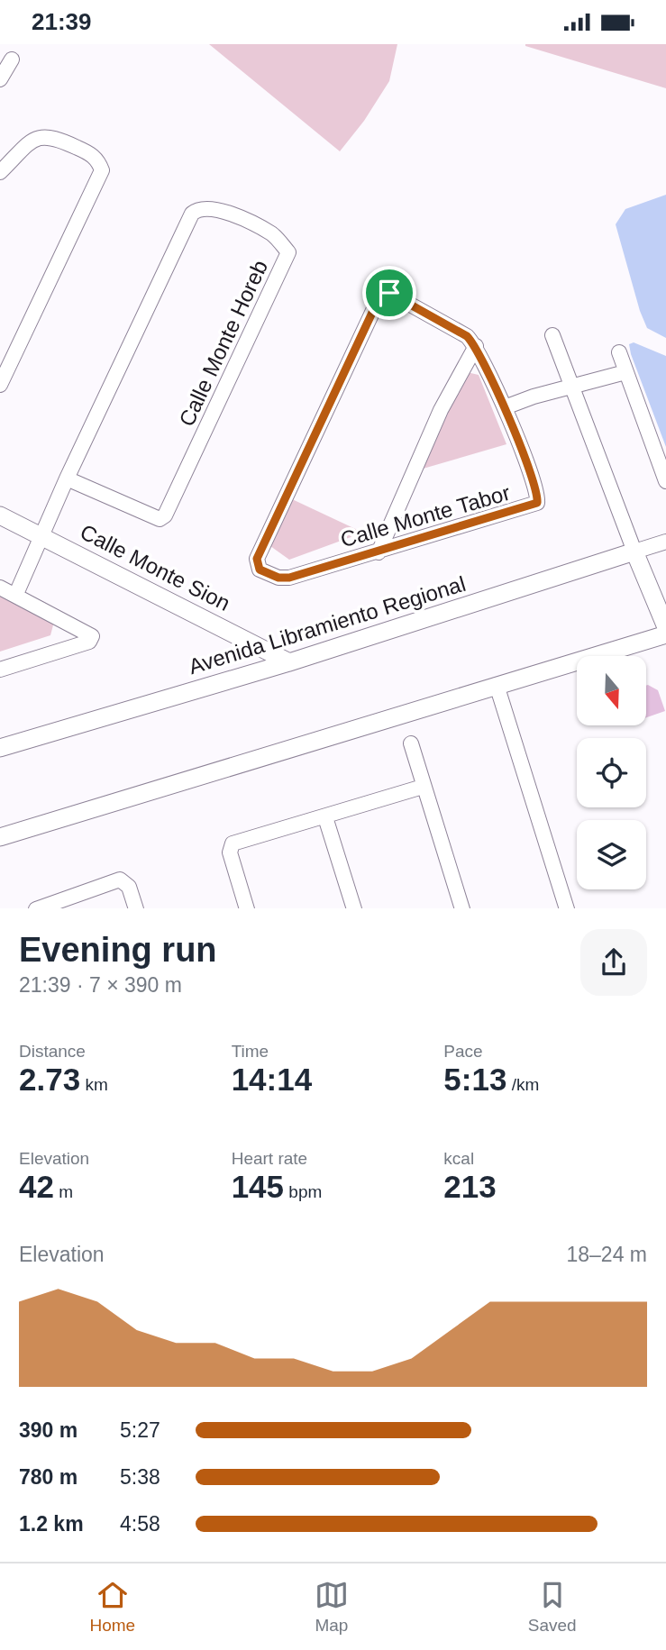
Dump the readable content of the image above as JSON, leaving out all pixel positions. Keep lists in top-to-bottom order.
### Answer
{
  "streets": {
    "street": [
      "Calle Monte Horeb",
      "Calle Monte Tabor",
      "Calle Monte Sion",
      "Avenida Libramiento Regional"
    ]
  },
  "crossings": [
    ["Calle Monte Horeb", "Calle Monte Sion"],
    ["Calle Monte Sion", "Avenida Libramiento Regional"]
  ],
  "north": "bottom",
  "page": {
    "status": "21:39",
    "heading": ["Evening run", "21:39 · 7 × 390 m"],
    "stats": [
      ["Distance", "2.73 km"],
      ["Time", "14:14"],
      ["Pace", "5:13 /km"],
      ["Elevation", "42 m"],
      ["Heart rate", "145 bpm"],
      ["kcal", "213"]
    ],
    "chart": ["Elevation", "18–24 m"],
    "list": [
      {
        "name": "390 m",
        "note": "5:27"
      },
      {
        "name": "780 m",
        "note": "5:38"
      },
      {
        "name": "1.2 km",
        "note": "4:58"
      }
    ],
    "tabs": ["Home", "Map", "Saved"]
  }
}
